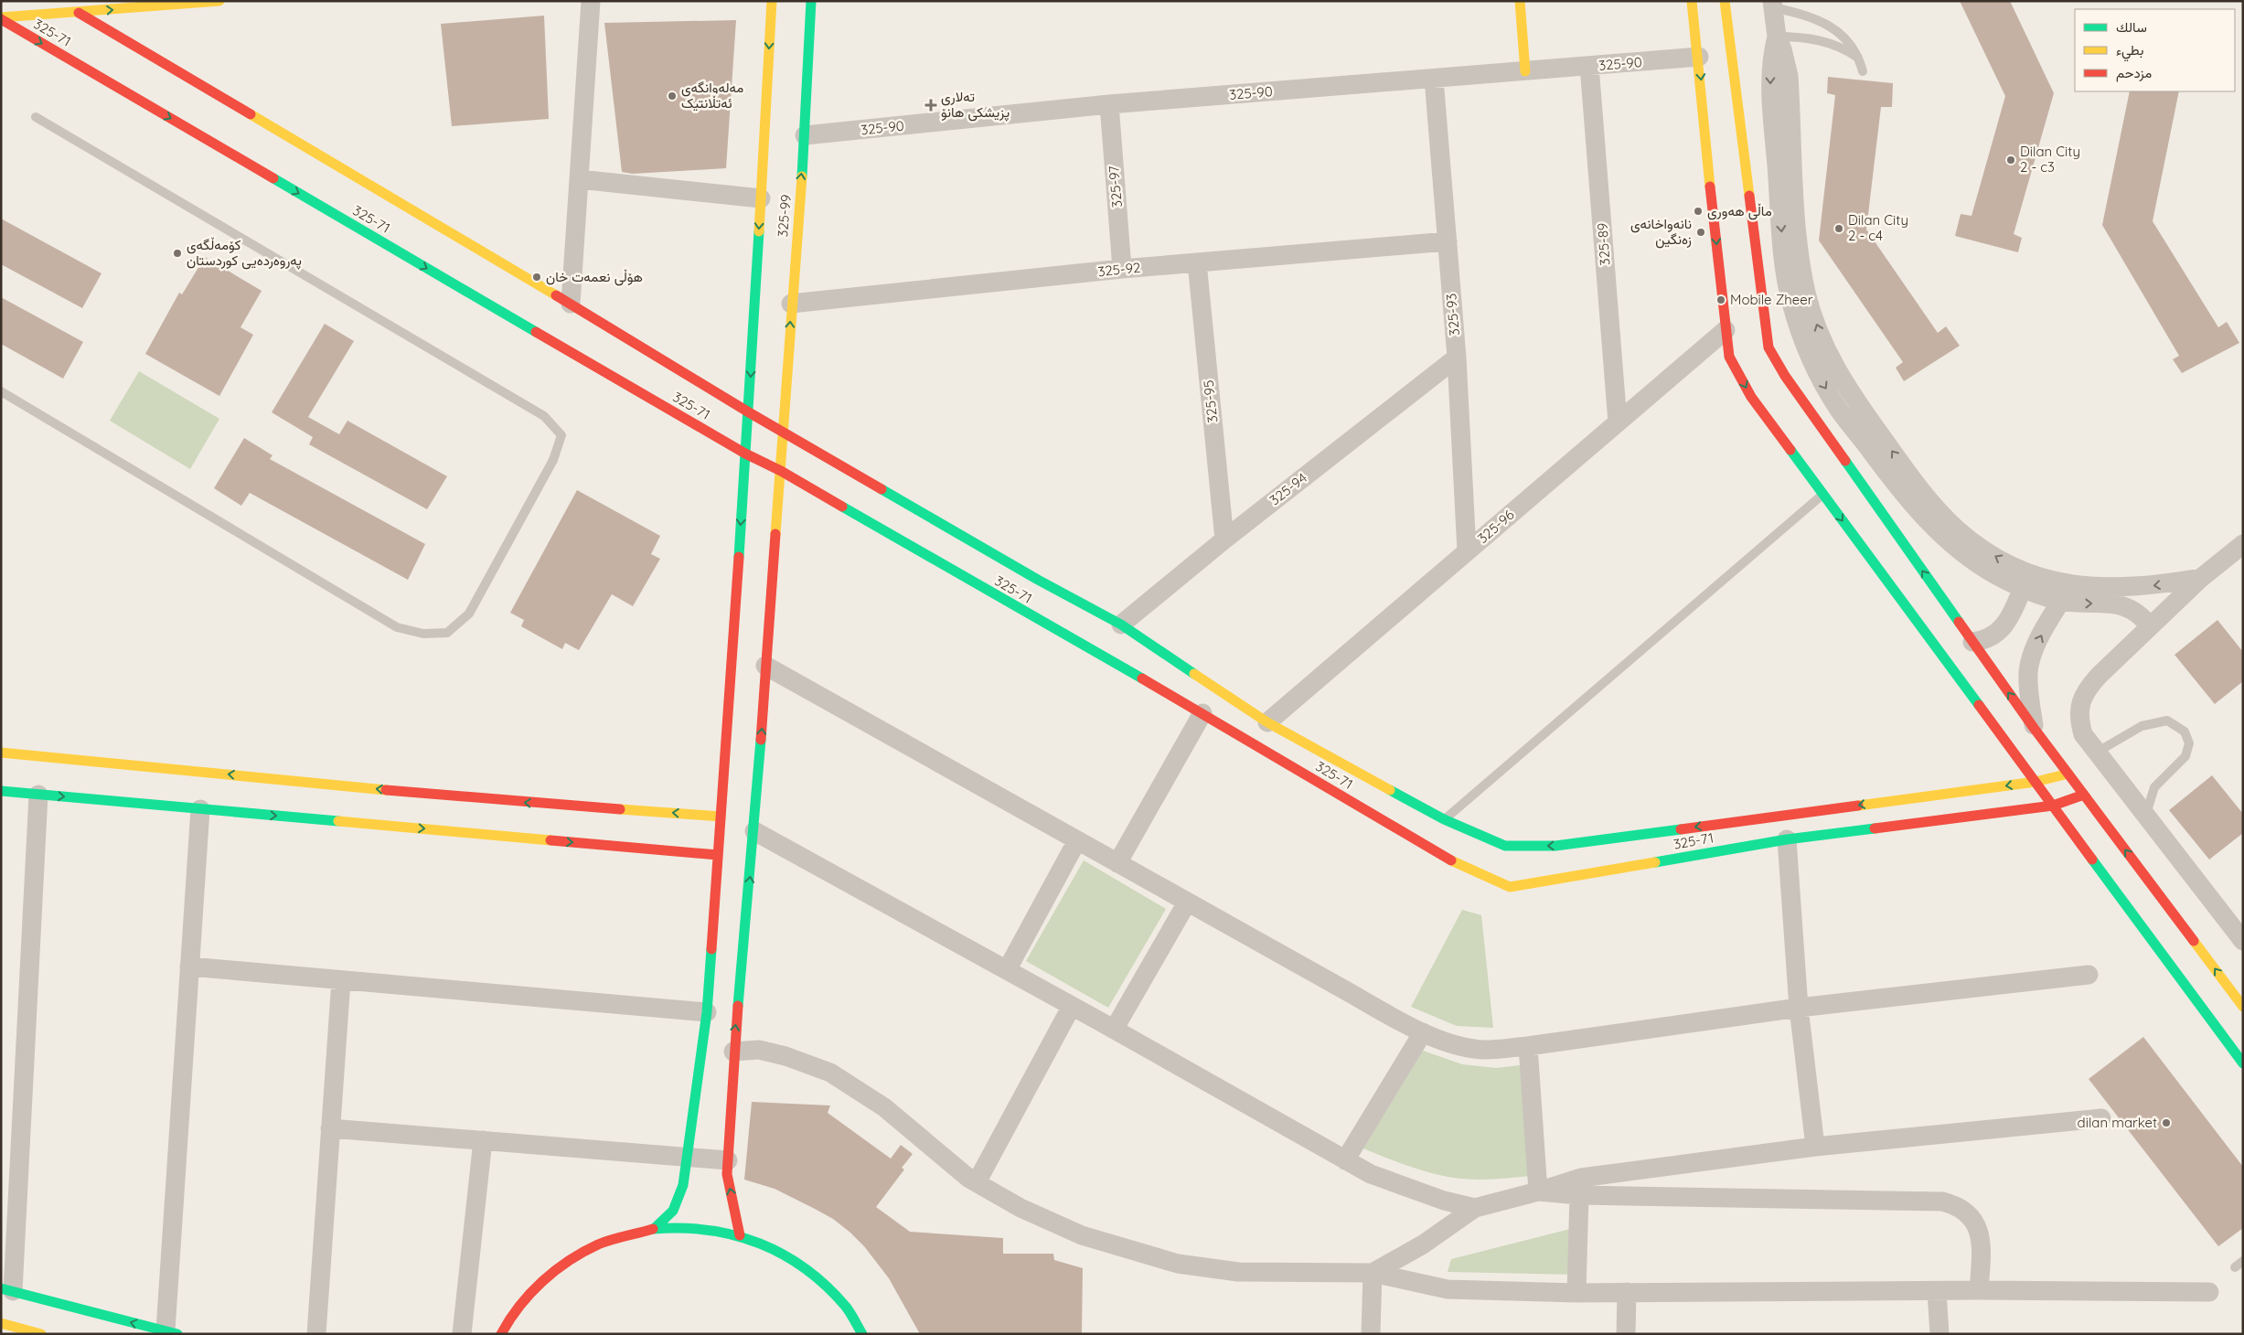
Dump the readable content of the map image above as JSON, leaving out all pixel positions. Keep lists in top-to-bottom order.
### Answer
{
  "streets": {
    "street": [
      "325-71",
      "325-90",
      "325-97",
      "325-99",
      "325-89",
      "325-92",
      "325-93",
      "325-95",
      "325-94",
      "325-96"
    ]
  },
  "crossings": [
    ["325-71", "325-99"],
    ["325-71", "325-94"],
    ["325-71", "325-96"],
    ["325-90", "325-97"],
    ["325-90", "325-99"],
    ["325-90", "325-89"],
    ["325-90", "325-93"],
    ["325-97", "325-92"],
    ["325-99", "325-92"],
    ["325-89", "325-96"],
    ["325-92", "325-93"],
    ["325-92", "325-95"],
    ["325-93", "325-94"],
    ["325-93", "325-96"],
    ["325-95", "325-94"]
  ],
  "places": {
    "other": [
      "مەلەوانگەی ئەتڵانتیک",
      "Dilan City 2 - c3",
      "ماڵی هەوری",
      "Dilan City 2 - c4",
      "نانەواخانەی زەنگین",
      "كۆمەڵگەی پەروەردەیی كوردستان",
      "هۆڵی نعمەت خان",
      "Mobile Zheer",
      "dilan market"
    ],
    "health": ["تەلاری پزیشکی هانۆ"]
  },
  "legend": ["سالك", "بطيء", "مزدحم"]
}
